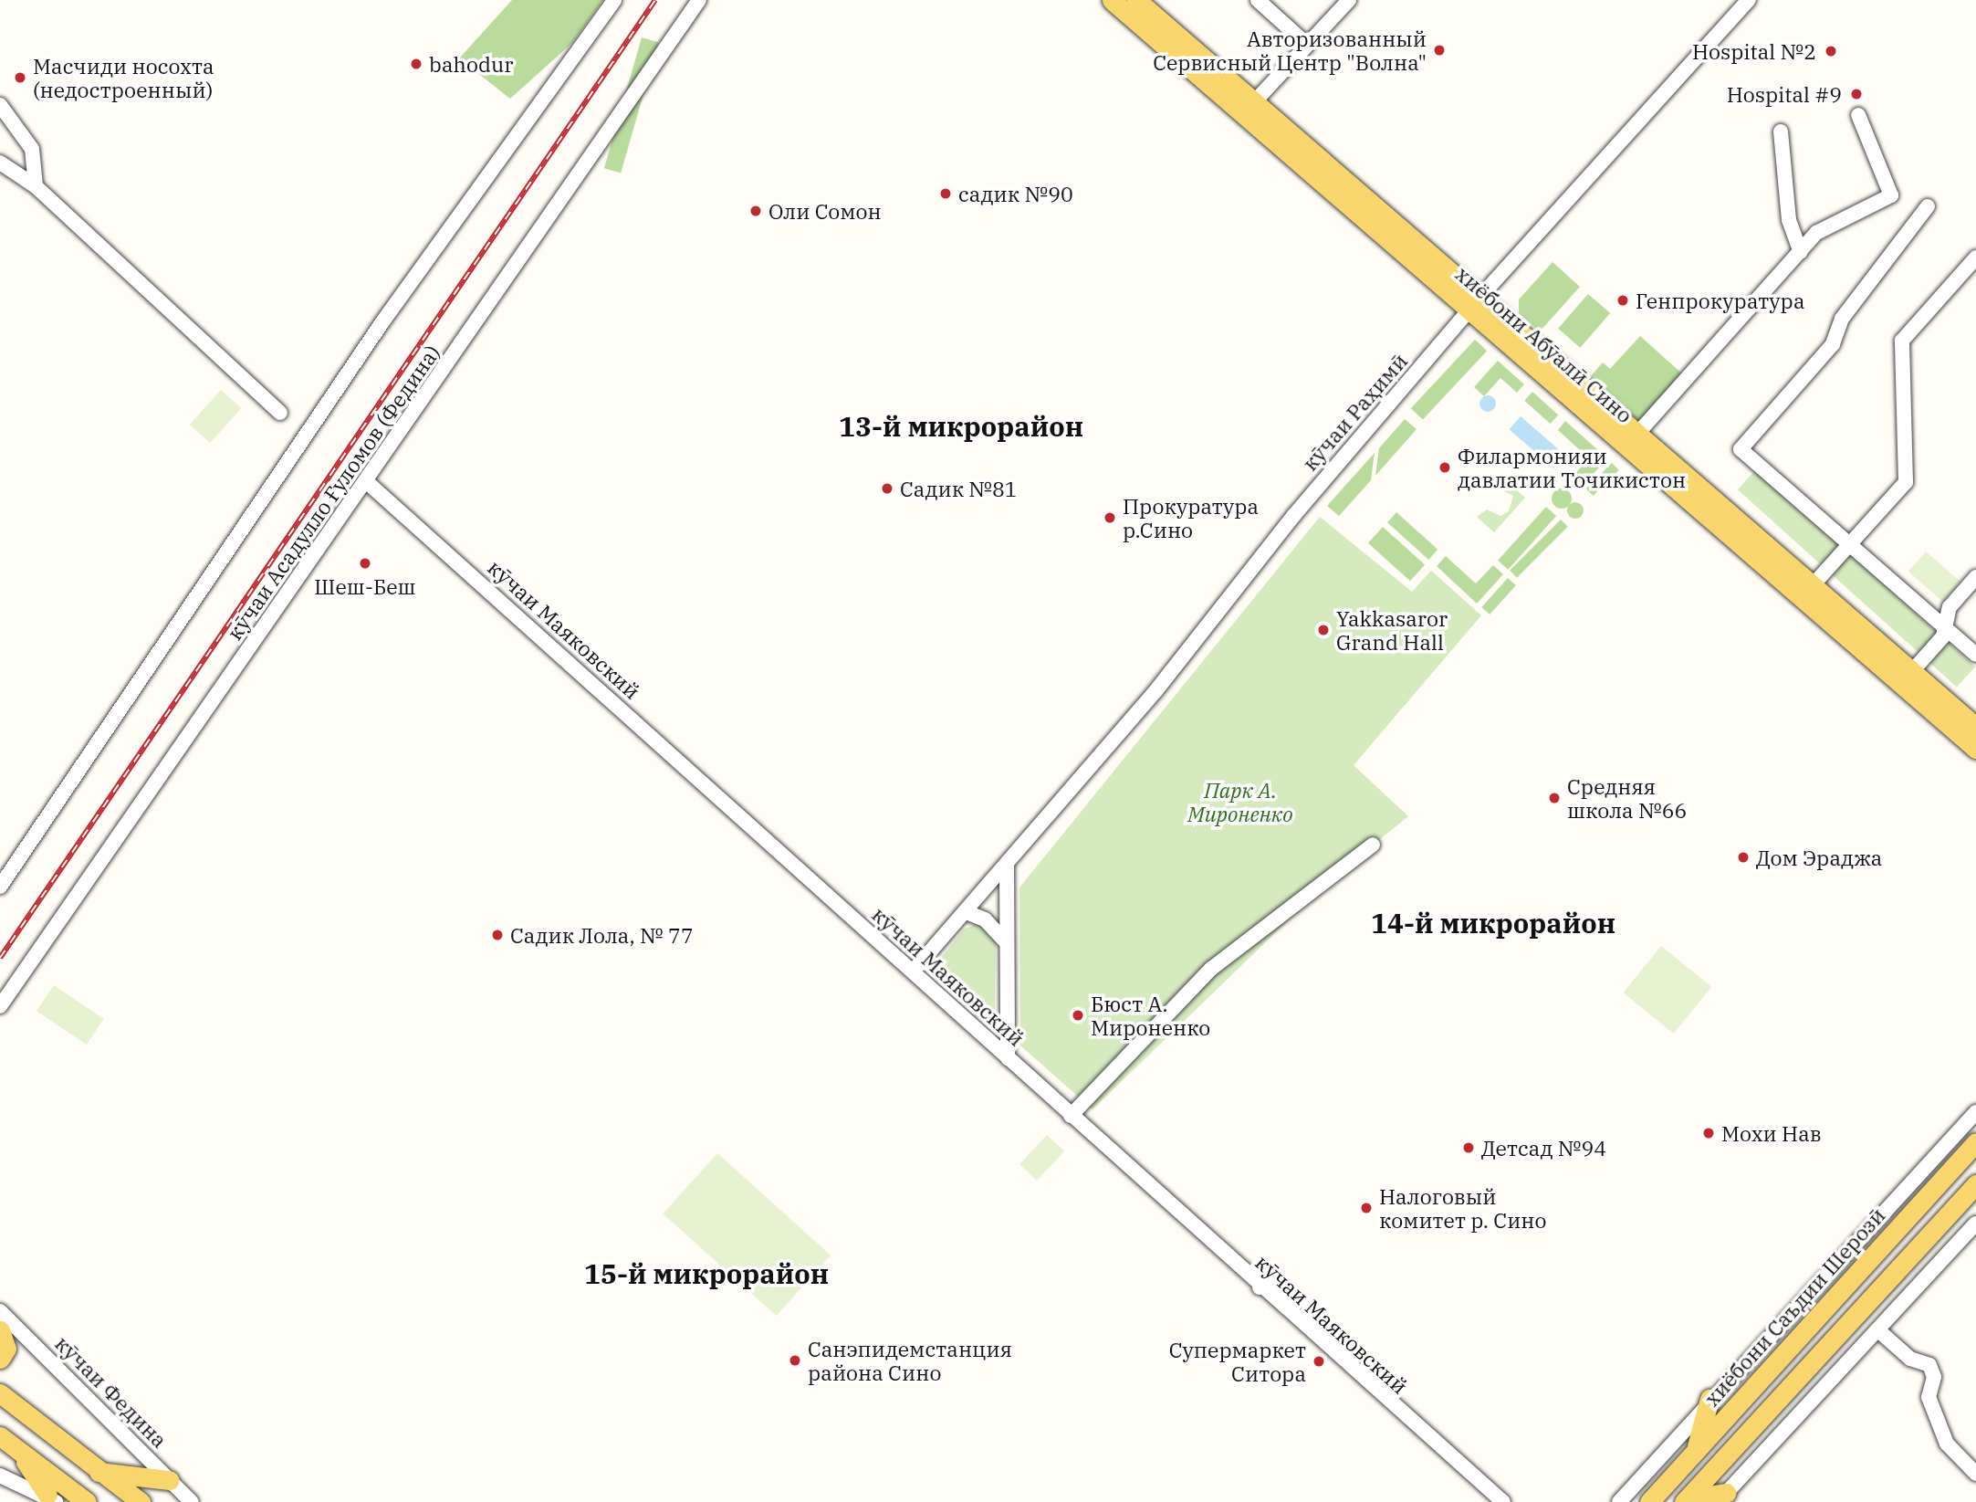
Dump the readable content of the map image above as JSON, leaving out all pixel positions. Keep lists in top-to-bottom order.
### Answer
{
  "streets": {
    "main road": ["хиёбони Абӯалӣ Сино", "хиёбони Саъдии Шерозӣ"],
    "street": [
      "кӯчаи Раҳимӣ",
      "кӯчаи Асадулло Ғуломов (Федина)",
      "кӯчаи Маяковский",
      "кӯчаи Федина"
    ]
  },
  "crossings": [
    ["хиёбони Абӯалӣ Сино", "кӯчаи Раҳимӣ"],
    ["кӯчаи Раҳимӣ", "кӯчаи Маяковский"],
    ["кӯчаи Асадулло Ғуломов (Федина)", "кӯчаи Маяковский"]
  ],
  "districts": ["13-й микрорайон", "14-й микрорайон", "15-й микрорайон"],
  "parks": ["Парк А. Мироненко"],
  "places": [
    "Авторизованный Сервисный Центр \"Волна\"",
    "Hospital №2",
    "bahodur",
    "Масчиди носохта (недостроенный)",
    "Hospital #9",
    "садик №90",
    "Оли Сомон",
    "Генпрокуратура",
    "Филармонияи давлатии Точикистон",
    "Садик №81",
    "Прокуратура р.Сино",
    "Шеш-Беш",
    "Yakkasaror Grand Hall",
    "Средняя школа №66",
    "Дом Эраджа",
    "Садик Лола, № 77",
    "Бюст А. Мироненко",
    "Мохи Нав",
    "Детсад №94",
    "Налоговый комитет р. Сино",
    "Санэпидемстанция района Сино",
    "Супермаркет Ситора"
  ]
}
